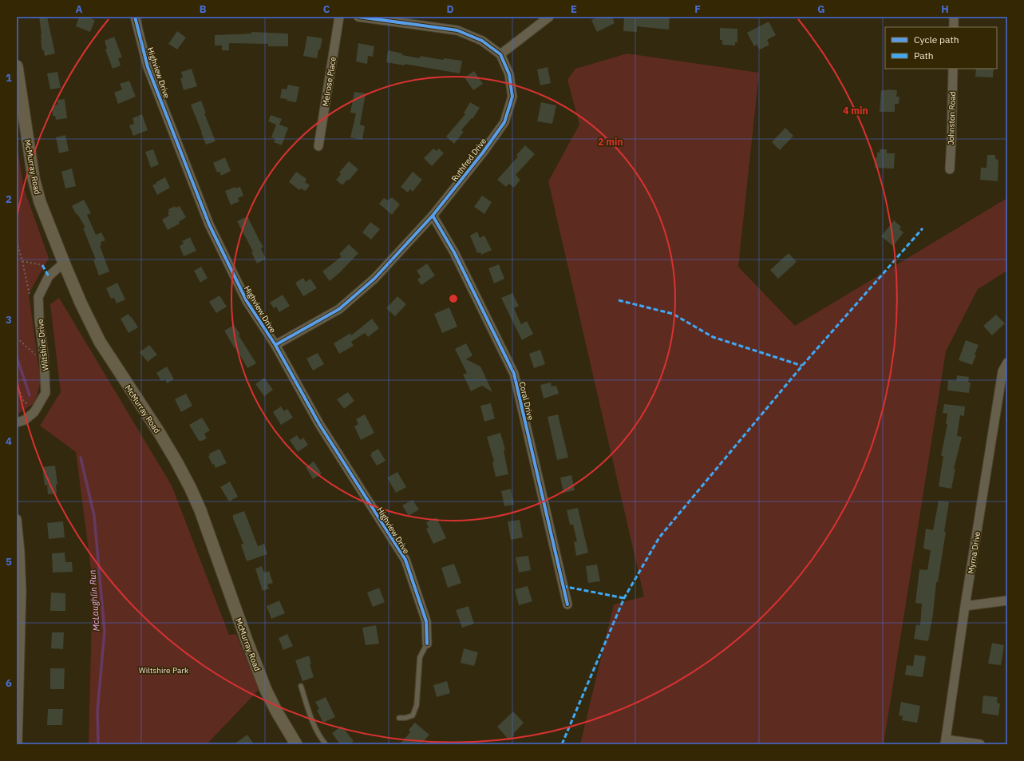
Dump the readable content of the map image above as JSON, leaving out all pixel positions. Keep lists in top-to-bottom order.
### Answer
{
  "streets": {
    "main road": ["McMurray Road"],
    "street": [
      "Highview Drive",
      "Melrose Place",
      "Johnston Road",
      "Ruthfred Drive",
      "Wiltshire Drive",
      "Coral Drive",
      "Myrna Drive"
    ]
  },
  "crossings": [
    ["Highview Drive", "Ruthfred Drive"],
    ["Ruthfred Drive", "Coral Drive"],
    ["McMurray Road", "Wiltshire Drive"]
  ],
  "water": ["McLaughlin Run"],
  "parks": ["Wiltshire Park"],
  "legend": ["Cycle path", "Path"],
  "grid": {
    "columns": [
      "A",
      "B",
      "C",
      "D",
      "E",
      "F",
      "G",
      "H"
    ],
    "rows": [
      "1",
      "2",
      "3",
      "4",
      "5",
      "6"
    ]
  },
  "rings": ["4 min", "2 min"]
}
